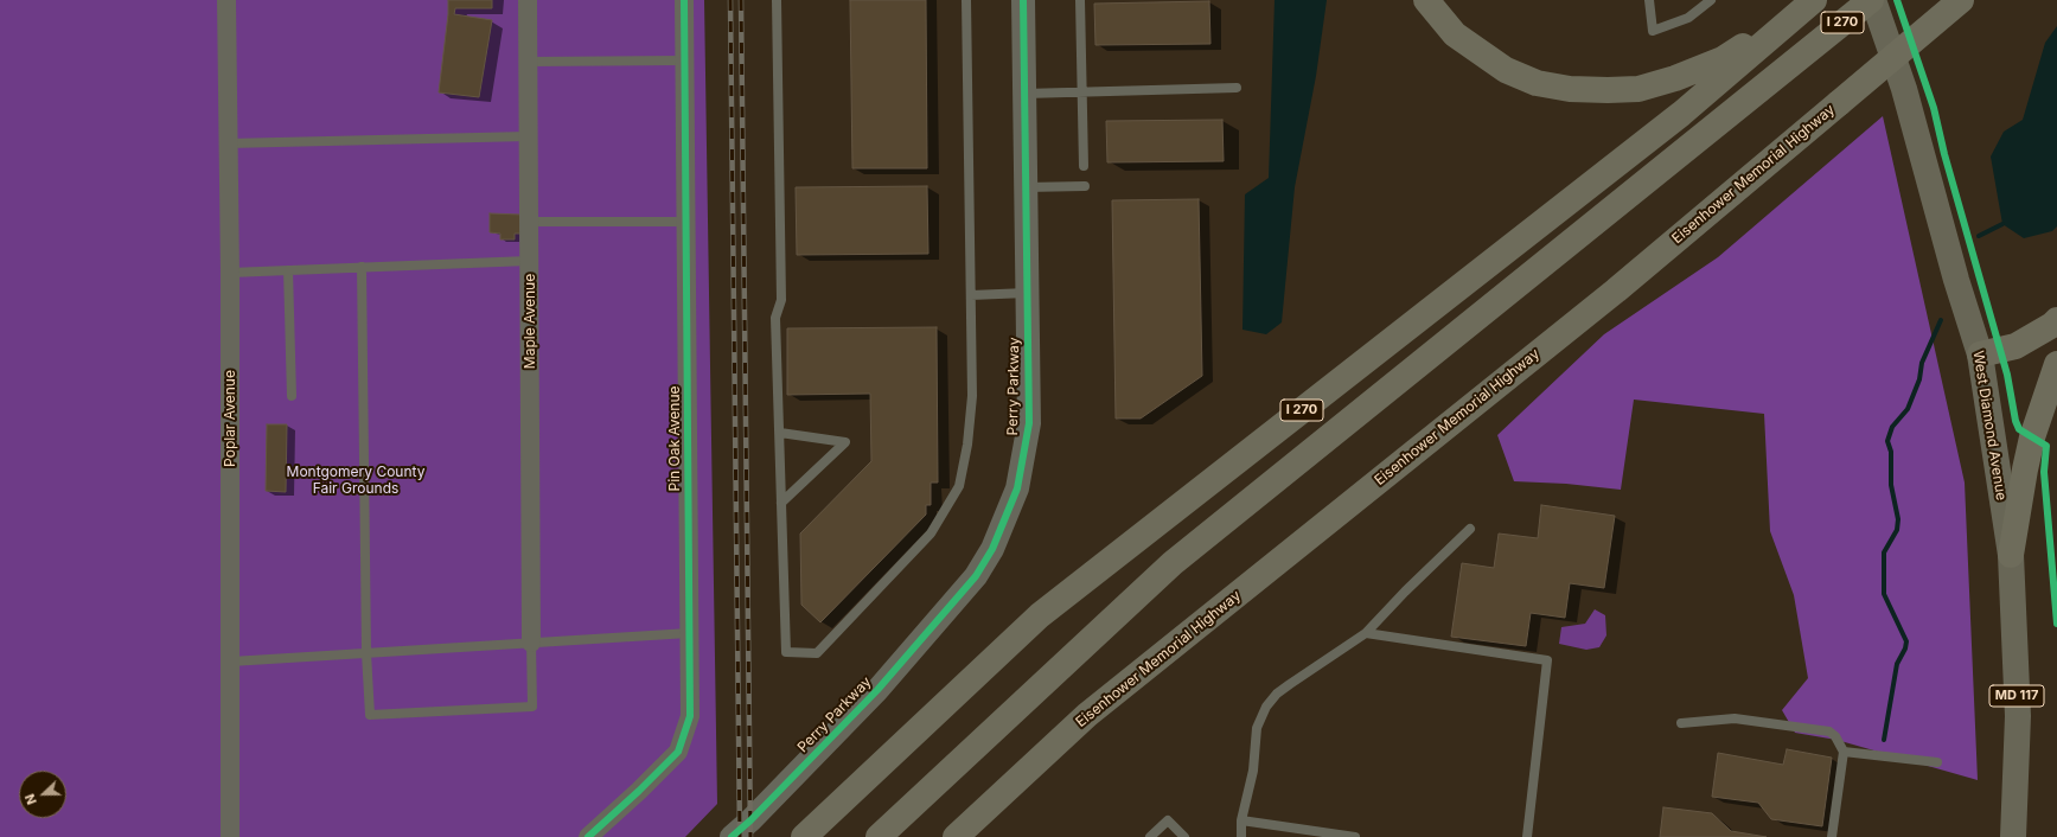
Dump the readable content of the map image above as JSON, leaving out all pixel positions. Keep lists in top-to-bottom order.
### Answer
{
  "streets": {
    "highway": ["I 270", "Eisenhower Memorial Highway"],
    "main road": ["West Diamond Avenue", "MD 117"],
    "street": [
      "Maple Avenue",
      "Perry Parkway",
      "Poplar Avenue",
      "Pin Oak Avenue"
    ]
  },
  "crossings": [
    ["I 270", "West Diamond Avenue"]
  ],
  "parks": ["Montgomery County Fair Grounds"],
  "north": "left"
}
